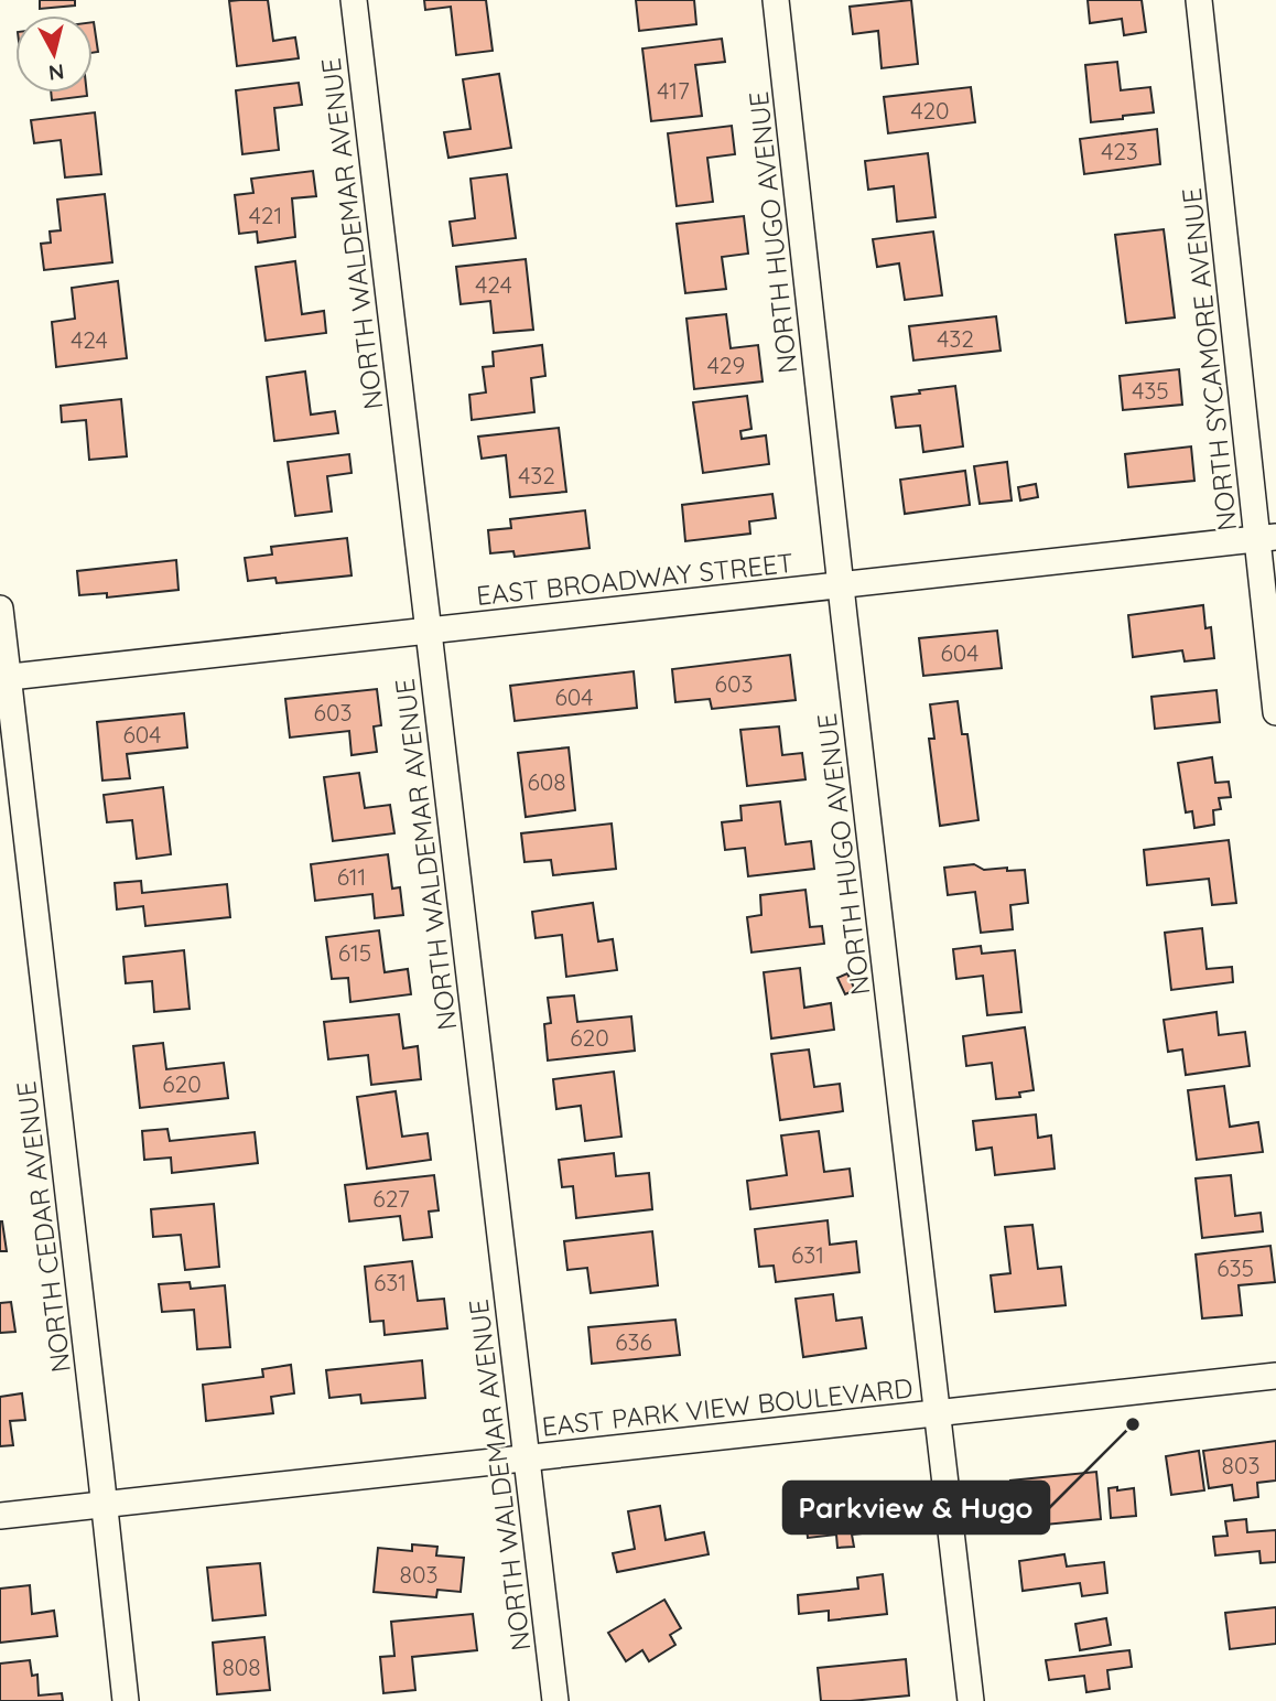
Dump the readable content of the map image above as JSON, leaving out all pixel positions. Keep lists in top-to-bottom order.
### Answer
{
  "streets": {
    "street": [
      "NORTH HUGO AVENUE",
      "NORTH WALDEMAR AVENUE",
      "NORTH SYCAMORE AVENUE",
      "EAST BROADWAY STREET",
      "NORTH CEDAR AVENUE",
      "EAST PARK VIEW BOULEVARD"
    ]
  },
  "crossings": [
    ["NORTH HUGO AVENUE", "EAST BROADWAY STREET"],
    ["NORTH HUGO AVENUE", "EAST PARK VIEW BOULEVARD"],
    ["NORTH WALDEMAR AVENUE", "EAST BROADWAY STREET"],
    ["NORTH WALDEMAR AVENUE", "EAST PARK VIEW BOULEVARD"],
    ["NORTH SYCAMORE AVENUE", "EAST BROADWAY STREET"],
    ["EAST BROADWAY STREET", "NORTH CEDAR AVENUE"],
    ["NORTH CEDAR AVENUE", "EAST PARK VIEW BOULEVARD"]
  ],
  "places": ["Parkview & Hugo"],
  "house_numbers": [
    "417",
    "420",
    "423",
    "421",
    "424",
    "432",
    "424",
    "429",
    "435",
    "432",
    "604",
    "603",
    "604",
    "603",
    "604",
    "608",
    "611",
    "615",
    "620",
    "620",
    "627",
    "631",
    "635",
    "631",
    "636",
    "803",
    "803",
    "808"
  ],
  "north": "bottom"
}
